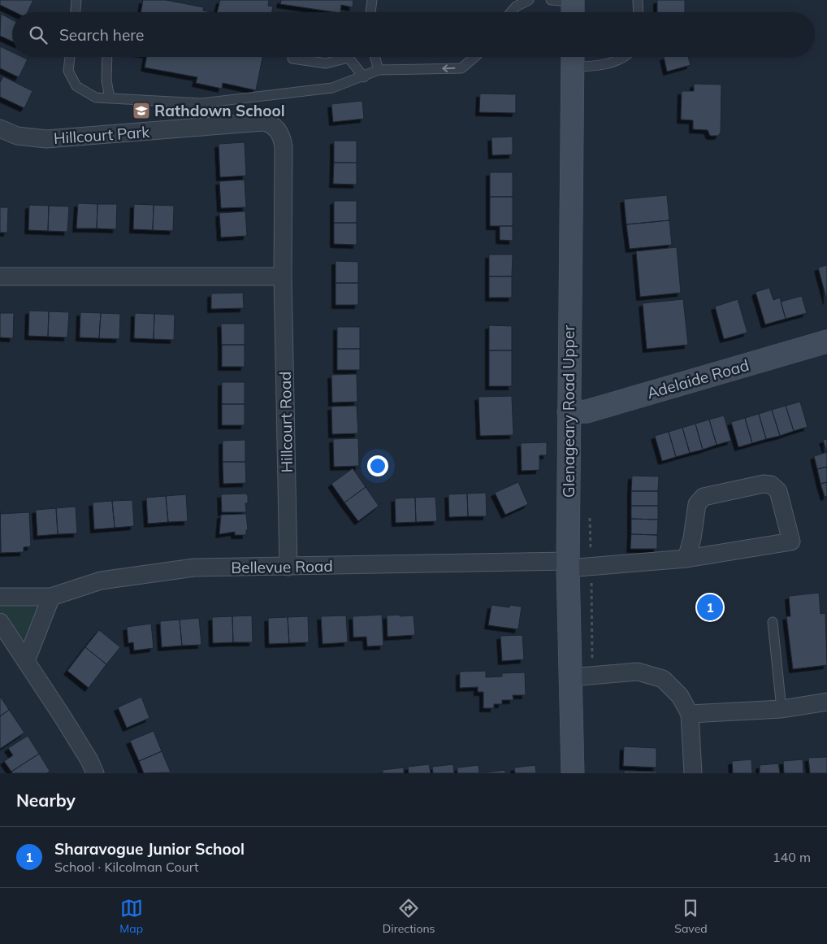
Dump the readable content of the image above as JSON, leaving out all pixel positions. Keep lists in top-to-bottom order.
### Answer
{
  "streets": {
    "main road": ["Adelaide Road", "Glenageary Road Upper"],
    "street": ["Hillcourt Park", "Hillcourt Road", "Bellevue Road"]
  },
  "crossings": [
    ["Hillcourt Park", "Hillcourt Road"],
    ["Adelaide Road", "Glenageary Road Upper"],
    ["Glenageary Road Upper", "Bellevue Road"],
    ["Hillcourt Road", "Bellevue Road"]
  ],
  "places": {
    "school or university": ["Rathdown School"]
  },
  "page": {
    "search": "Search here",
    "pins": "1",
    "heading": "Nearby",
    "list": [
      {
        "mark": "1",
        "name": "Sharavogue Junior School",
        "note": "School · Kilcolman Court",
        "value": "140 m"
      }
    ],
    "nav": ["Map", "Directions", "Saved"]
  }
}
